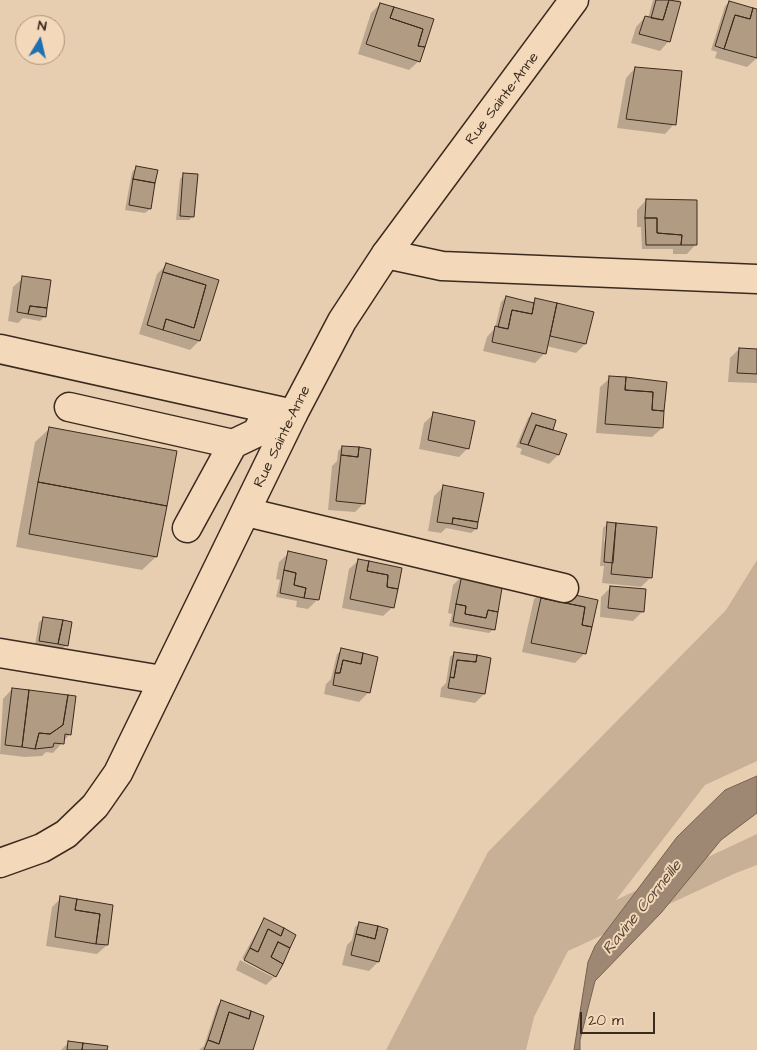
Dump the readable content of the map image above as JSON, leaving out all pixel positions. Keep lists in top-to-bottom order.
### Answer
{
  "streets": {
    "main road": ["Rue Sainte-Anne"]
  },
  "water": ["Ravine Corneille"],
  "scale_bar": "20 m",
  "north": "top"
}
